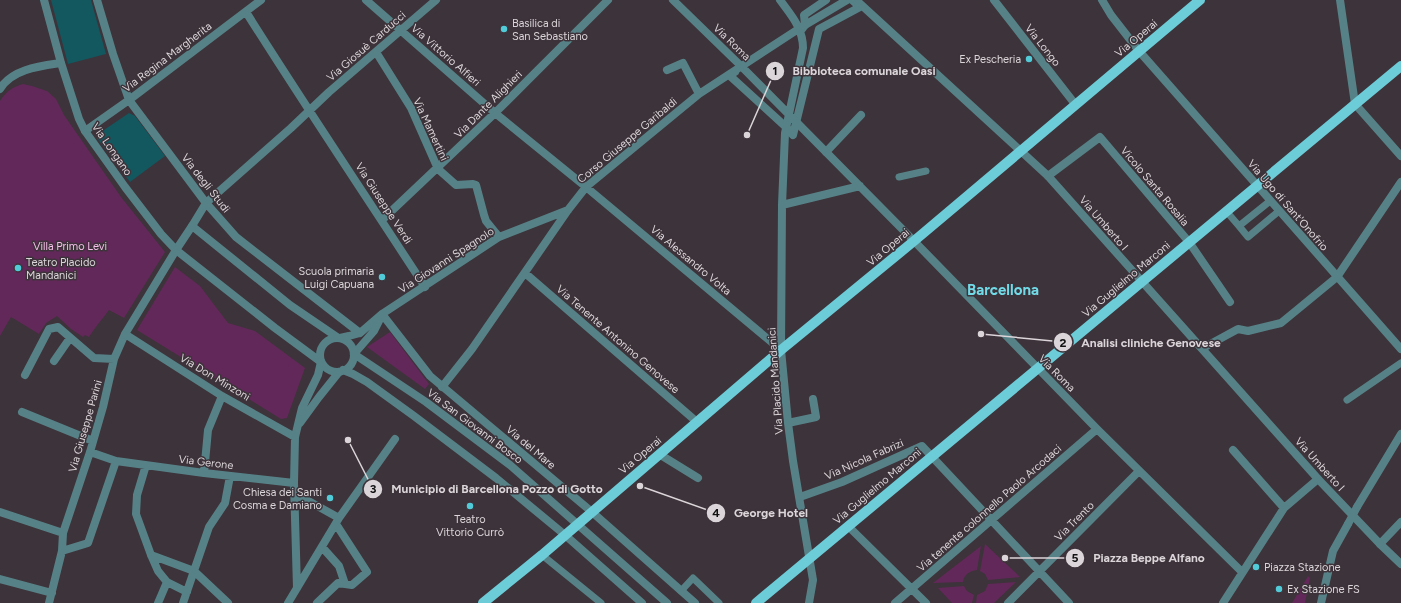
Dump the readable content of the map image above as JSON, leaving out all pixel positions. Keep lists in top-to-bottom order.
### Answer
{
  "streets": {
    "main road": ["Via Operai", "Via Guglielmo Marconi"],
    "street": [
      "Via Roma",
      "Via Longo",
      "Via Giosuè Carducci",
      "Via Vittorio Alfieri",
      "Via Regina Margherita",
      "Via Dante Alighieri",
      "Via Mamertini",
      "Corso Giuseppe Garibaldi",
      "Via Longano",
      "Via degli Studi",
      "Vicolo Santa Rosalia",
      "Via Giuseppe Verdi",
      "Via Ugo di Sant'Onofrio",
      "Via Umberto I",
      "Via Giovanni Spagnolo",
      "Via Alessandro Volta",
      "Via Tenente Antonino Genovese",
      "Via Don Minzoni",
      "Via Placido Mandanici",
      "Via Giuseppe Parini",
      "Via San Giovanni Bosco",
      "Via del Mare",
      "Via Nicola Fabrizi",
      "Via Gerone",
      "Via tenente colonnello Paolo Arcodaci",
      "Via Trento"
    ]
  },
  "crossings": [
    ["Via Operai", "Via Roma"],
    ["Via Operai", "Via Longo"],
    ["Via Operai", "Via Ugo di Sant'Onofrio"],
    ["Via Operai", "Via Umberto I"],
    ["Via Operai", "Via Alessandro Volta"],
    ["Via Operai", "Via Tenente Antonino Genovese"],
    ["Via Operai", "Via Placido Mandanici"],
    ["Via Operai", "Via San Giovanni Bosco"],
    ["Via Operai", "Via del Mare"],
    ["Via Roma", "Corso Giuseppe Garibaldi"],
    ["Via Roma", "Via Guglielmo Marconi"],
    ["Via Roma", "Via Placido Mandanici"],
    ["Via Roma", "Via tenente colonnello Paolo Arcodaci"],
    ["Via Roma", "Via Trento"],
    ["Via Giosuè Carducci", "Via Vittorio Alfieri"],
    ["Via Giosuè Carducci", "Via Mamertini"],
    ["Via Giosuè Carducci", "Via degli Studi"],
    ["Via Giosuè Carducci", "Via Giuseppe Verdi"],
    ["Via Giosuè Carducci", "Via Giuseppe Parini"],
    ["Via Vittorio Alfieri", "Via Dante Alighieri"],
    ["Via Vittorio Alfieri", "Corso Giuseppe Garibaldi"],
    ["Via Vittorio Alfieri", "Via Alessandro Volta"],
    ["Via Regina Margherita", "Via Longano"],
    ["Via Regina Margherita", "Via degli Studi"],
    ["Via Regina Margherita", "Via Giuseppe Verdi"],
    ["Via Dante Alighieri", "Via Mamertini"],
    ["Via Dante Alighieri", "Via Giuseppe Verdi"],
    ["Via Mamertini", "Via Giovanni Spagnolo"],
    ["Corso Giuseppe Garibaldi", "Via Giovanni Spagnolo"],
    ["Corso Giuseppe Garibaldi", "Via Alessandro Volta"],
    ["Corso Giuseppe Garibaldi", "Via Tenente Antonino Genovese"],
    ["Corso Giuseppe Garibaldi", "Via Placido Mandanici"],
    ["Corso Giuseppe Garibaldi", "Via del Mare"],
    ["Via Longano", "Via Giuseppe Parini"],
    ["Via degli Studi", "Via Giovanni Spagnolo"],
    ["Via degli Studi", "Via Giuseppe Parini"],
    ["Vicolo Santa Rosalia", "Via Umberto I"],
    ["Vicolo Santa Rosalia", "Via Guglielmo Marconi"],
    ["Via Giuseppe Verdi", "Via Giovanni Spagnolo"],
    ["Via Ugo di Sant'Onofrio", "Via Guglielmo Marconi"],
    ["Via Umberto I", "Via Guglielmo Marconi"],
    ["Via Giovanni Spagnolo", "Via San Giovanni Bosco"],
    ["Via Giovanni Spagnolo", "Via del Mare"],
    ["Via Alessandro Volta", "Via Placido Mandanici"],
    ["Via Guglielmo Marconi", "Via Placido Mandanici"],
    ["Via Guglielmo Marconi", "Via Nicola Fabrizi"],
    ["Via Don Minzoni", "Via Giuseppe Parini"],
    ["Via Placido Mandanici", "Via Nicola Fabrizi"],
    ["Via Giuseppe Parini", "Via Gerone"]
  ],
  "districts": ["Barcellona"],
  "parks": ["Villa Primo Levi"],
  "places": [
    "Basilica di San Sebastiano",
    "Ex Pescheria",
    "Bibbioteca comunale Oasi",
    "Teatro Placido Mandanici",
    "Scuola primaria Luigi Capuana",
    "Analisi cliniche Genovese",
    "Municipio di Barcellona Pozzo di Gotto",
    "George Hotel",
    "Chiesa dei Santi Cosma e Damiano",
    "Teatro Vittorio Currò",
    "Piazza Beppe Alfano",
    "Piazza Stazione",
    "Ex Stazione FS"
  ]
}
